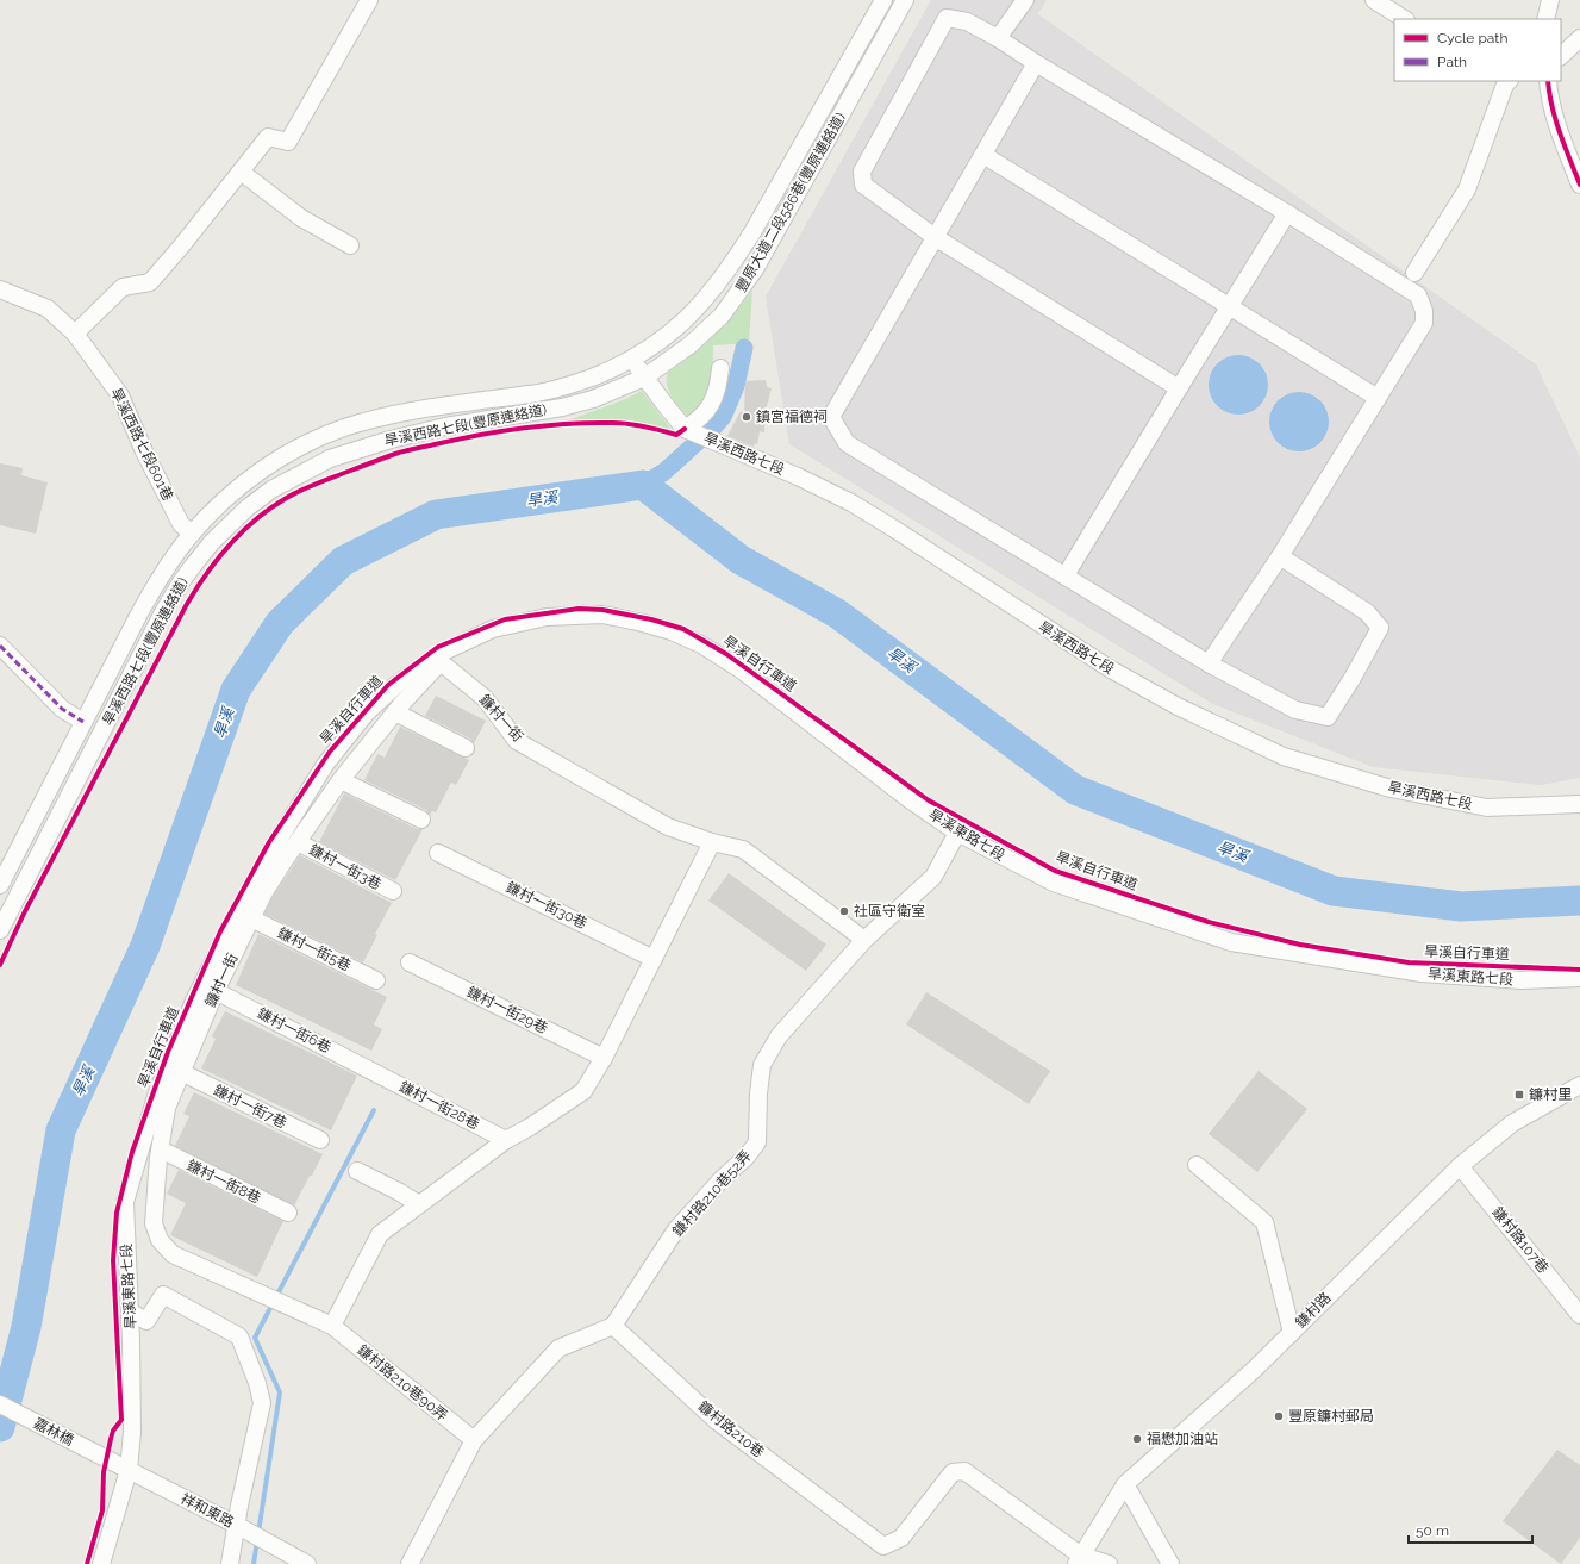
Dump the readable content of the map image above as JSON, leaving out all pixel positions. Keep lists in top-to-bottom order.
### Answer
{
  "streets": {
    "street": [
      "豐原大道二段586巷(豐原連絡道)",
      "旱溪西路七段(豐原連絡道)",
      "旱溪西路七段601巷",
      "旱溪西路七段",
      "鐮村一街",
      "旱溪東路七段",
      "鎌村一街3巷",
      "鎌村一街30巷",
      "鎌村一街5巷",
      "鎌村一街29巷",
      "鎌村一街6巷",
      "鎌村一街28巷",
      "鎌村一街7巷",
      "鎌村一街8巷",
      "鎌村路210巷52弄",
      "鎌村路107巷",
      "鎌村路",
      "鎌村路210巷90弄",
      "鐮村路210巷",
      "嘉林橋",
      "祥和東路"
    ],
    "cycle path": ["旱溪自行車道"]
  },
  "crossings": [
    ["豐原大道二段586巷(豐原連絡道)", "旱溪西路七段(豐原連絡道)"],
    ["豐原大道二段586巷(豐原連絡道)", "旱溪西路七段"],
    ["旱溪西路七段(豐原連絡道)", "旱溪西路七段601巷"],
    ["旱溪西路七段(豐原連絡道)", "旱溪西路七段"],
    ["鐮村一街", "鎌村一街3巷"],
    ["鐮村一街", "鎌村一街5巷"],
    ["鐮村一街", "鎌村一街6巷"],
    ["鐮村一街", "鎌村一街7巷"],
    ["鐮村一街", "鎌村一街8巷"],
    ["鐮村一街", "鎌村路210巷90弄"],
    ["旱溪東路七段", "鎌村路210巷52弄"],
    ["旱溪東路七段", "祥和東路"],
    ["鎌村一街6巷", "鎌村一街28巷"],
    ["鎌村路210巷52弄", "鐮村路210巷"],
    ["鎌村路107巷", "鎌村路"],
    ["鎌村路", "鐮村路210巷"],
    ["嘉林橋", "祥和東路"]
  ],
  "water": ["旱溪"],
  "places": {
    "other": [
      "鎮宮福德祠",
      "社區守衛室",
      "豐原鐮村郵局",
      "福懋加油站"
    ],
    "transit": ["鐮村里"]
  },
  "legend": ["Cycle path", "Path"],
  "scale_bar": "50 m"
}
